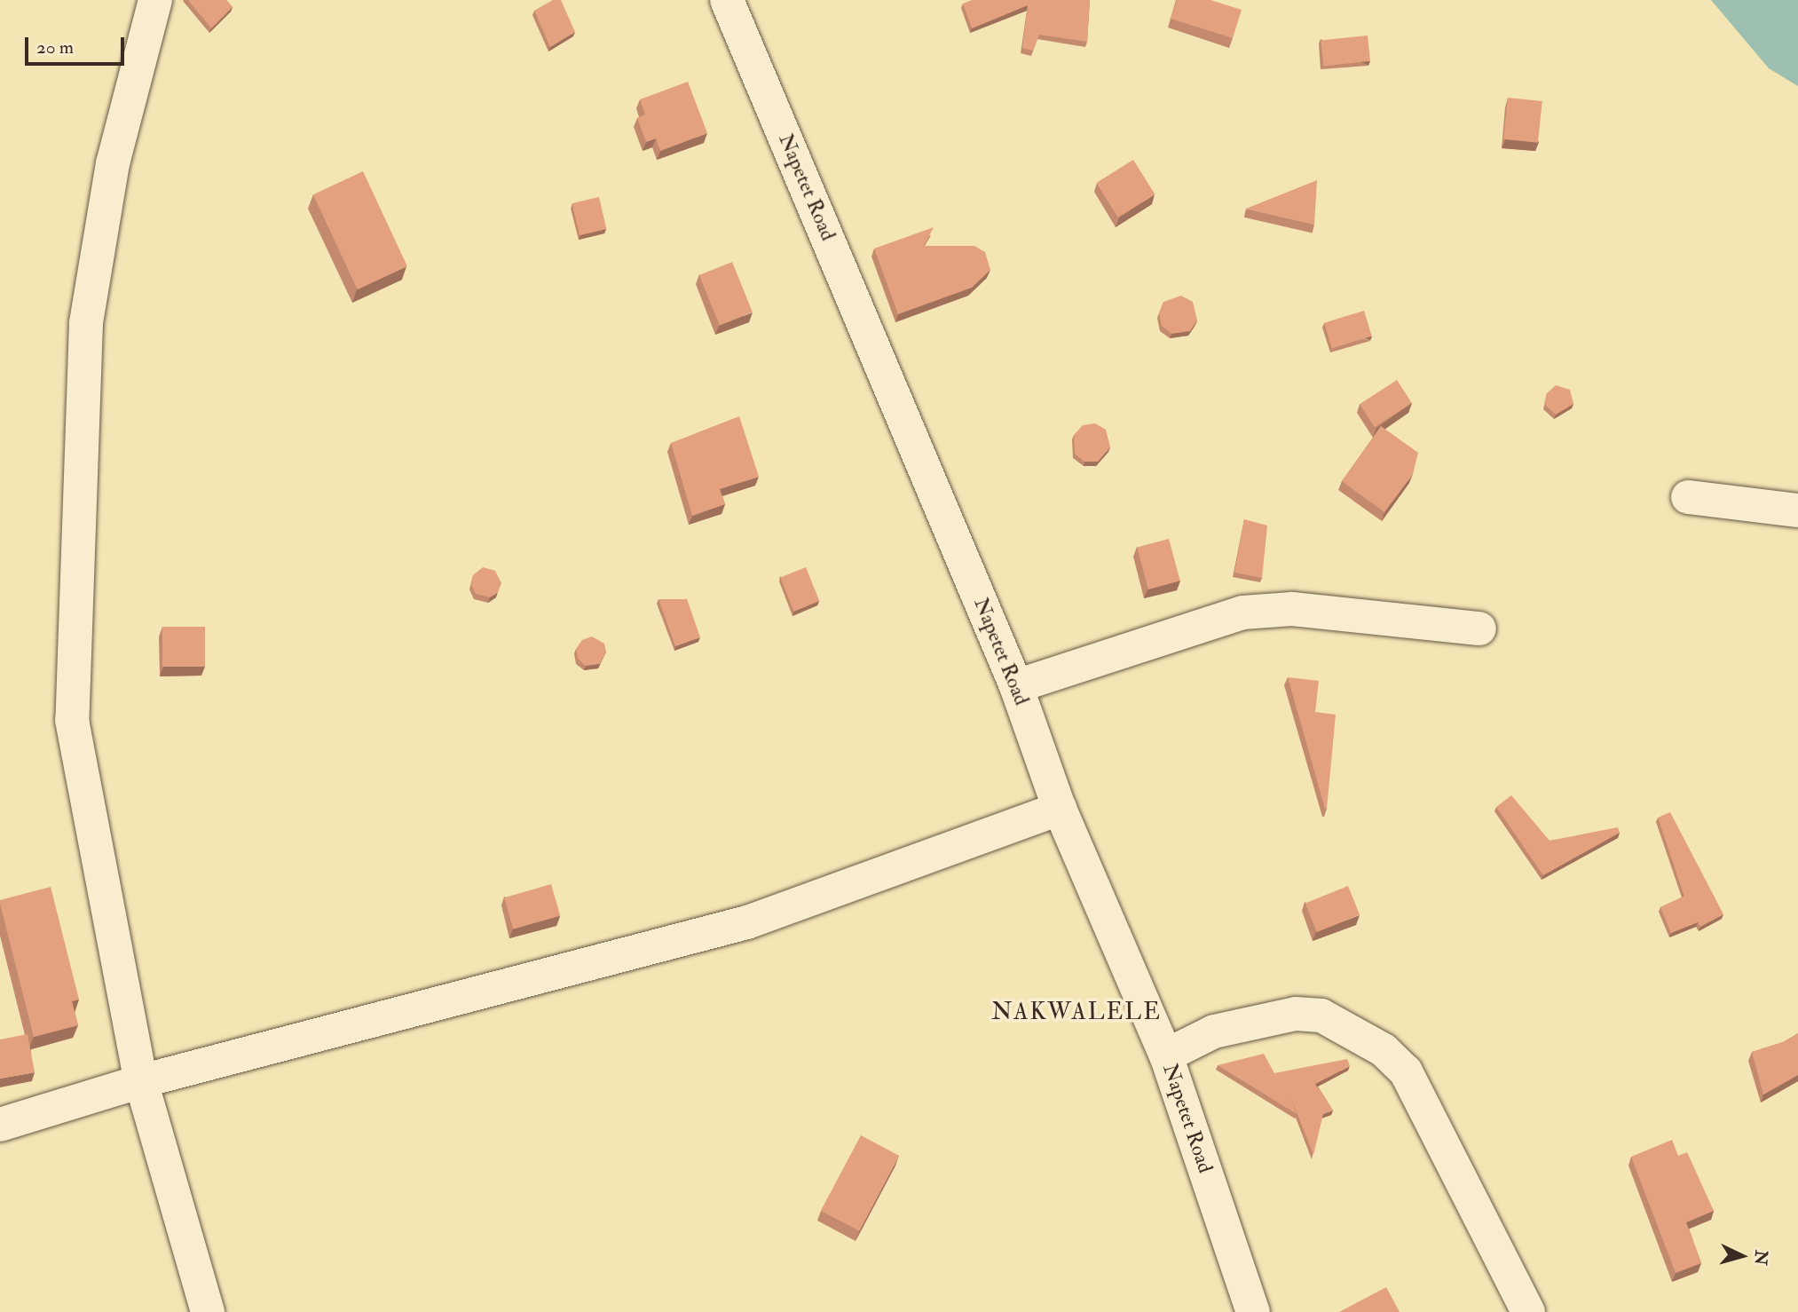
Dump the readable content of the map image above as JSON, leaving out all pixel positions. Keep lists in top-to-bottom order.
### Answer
{
  "streets": {
    "street": ["Napetet Road"]
  },
  "districts": ["NAKWALELE"],
  "scale_bar": "20 m",
  "north": "right"
}
